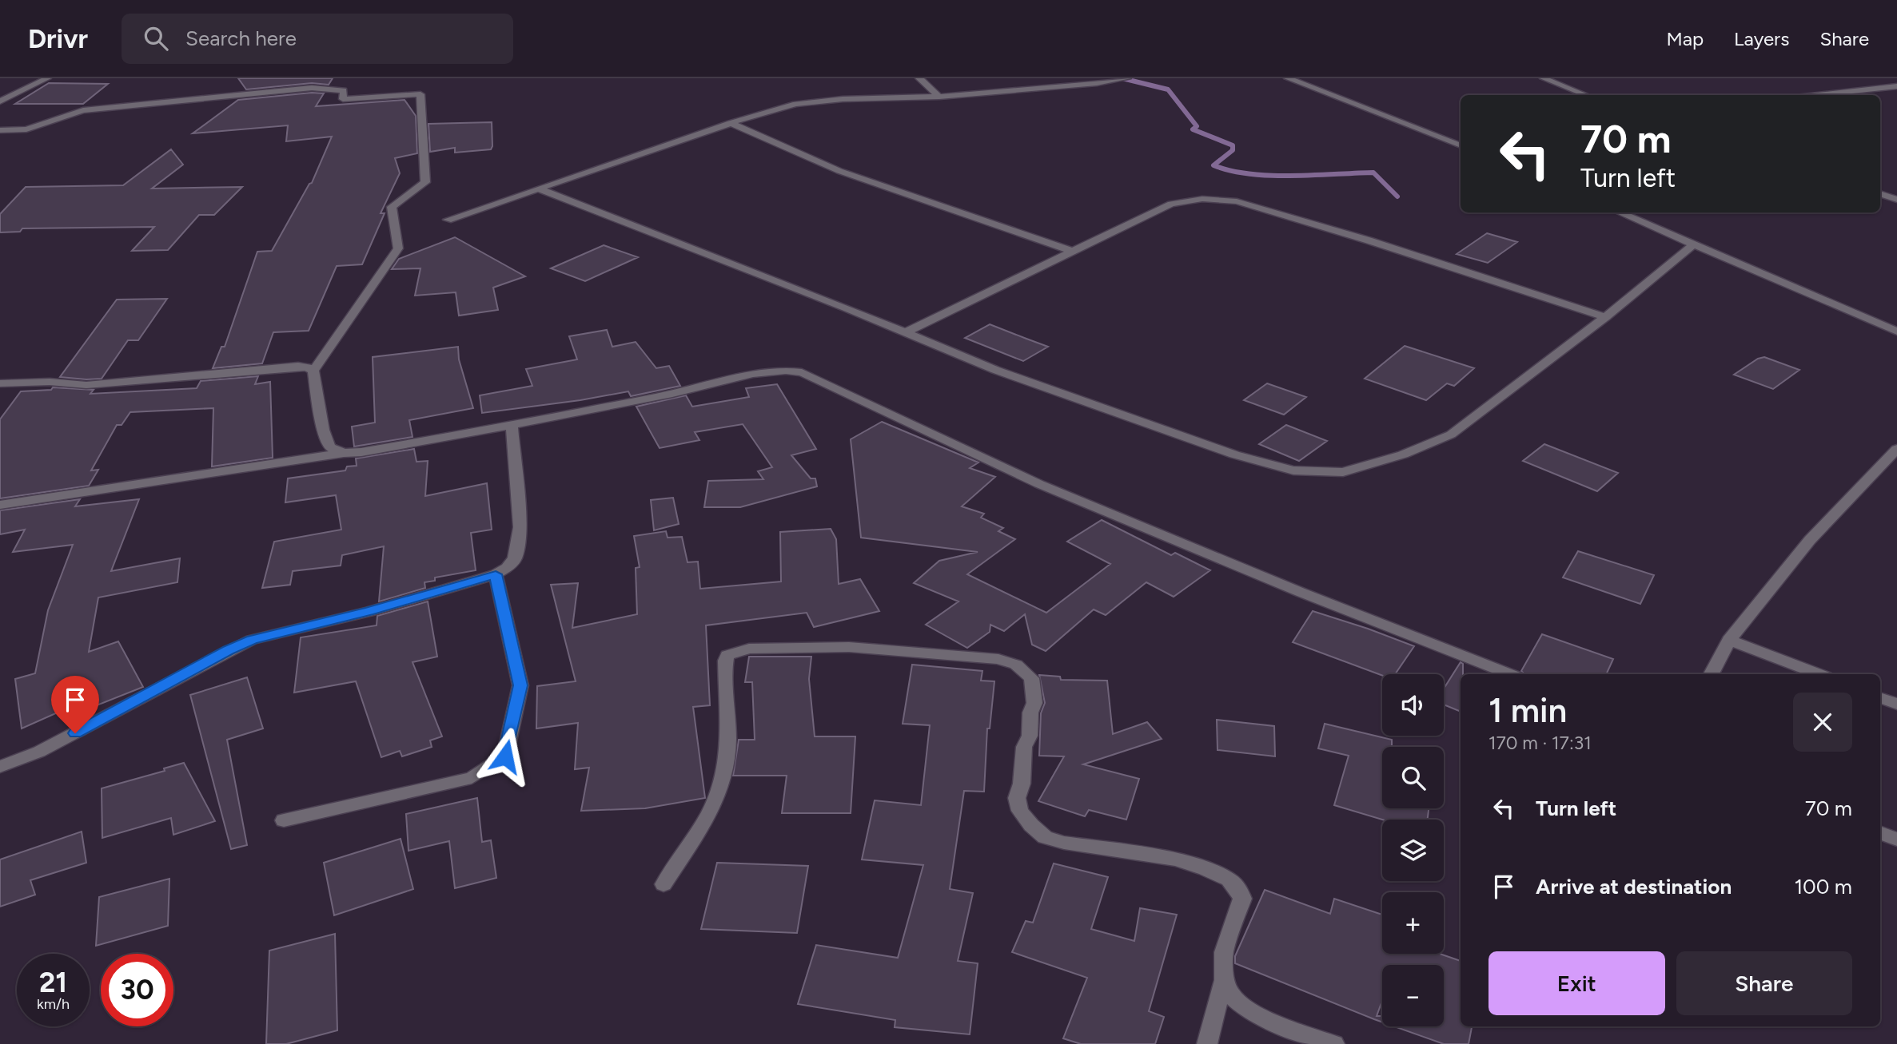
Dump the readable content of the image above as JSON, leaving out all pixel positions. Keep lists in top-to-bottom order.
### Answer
{
  "page": {
    "header": "Drivr",
    "search": "Search here",
    "nav": ["Map", "Layers", "Share"],
    "turn": ["70 m", "Turn left"],
    "map_buttons": ["+", "−"],
    "heading": ["1 min", "170 m · 17:31"],
    "list": [
      {
        "name": "Turn left",
        "value": "70 m"
      },
      {
        "name": "Arrive at destination",
        "value": "100 m"
      }
    ],
    "buttons": ["Exit", "Share"],
    "speed": "21 km/h",
    "limit": "30"
  }
}
